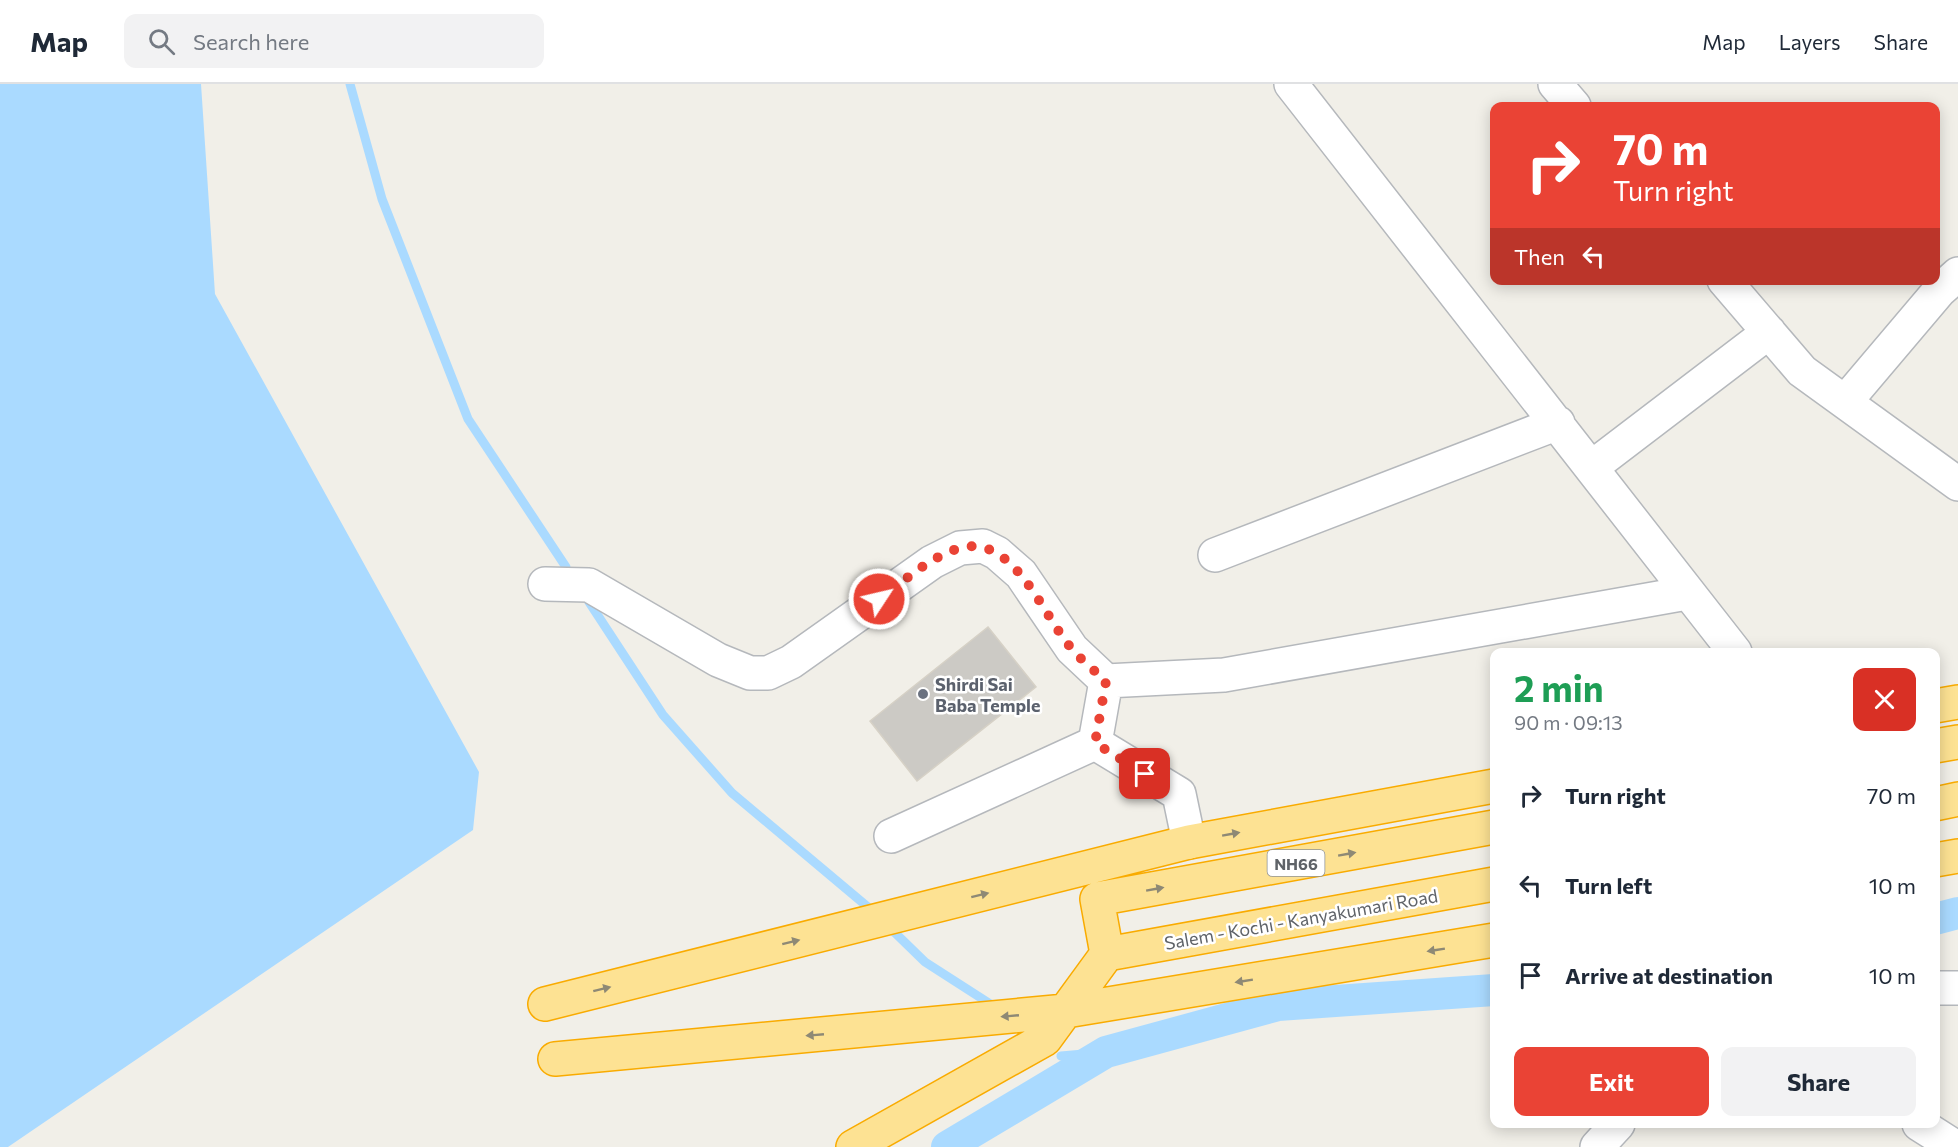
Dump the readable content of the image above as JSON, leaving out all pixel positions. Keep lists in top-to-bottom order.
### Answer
{
  "streets": {
    "highway": ["NH66", "Salem - Kochi - Kanyakumari Road"]
  },
  "crossings": [
    ["NH66", "Salem - Kochi - Kanyakumari Road"]
  ],
  "places": ["Shirdi Sai Baba Temple"],
  "page": {
    "header": "Map",
    "search": "Search here",
    "nav": ["Map", "Layers", "Share"],
    "turn": ["70 m", "Turn right"],
    "then": "Then",
    "heading": ["2 min", "90 m · 09:13"],
    "list": [
      {
        "name": "Turn right",
        "value": "70 m"
      },
      {
        "name": "Turn left",
        "value": "10 m"
      },
      {
        "name": "Arrive at destination",
        "value": "10 m"
      }
    ],
    "buttons": ["Exit", "Share"]
  }
}
